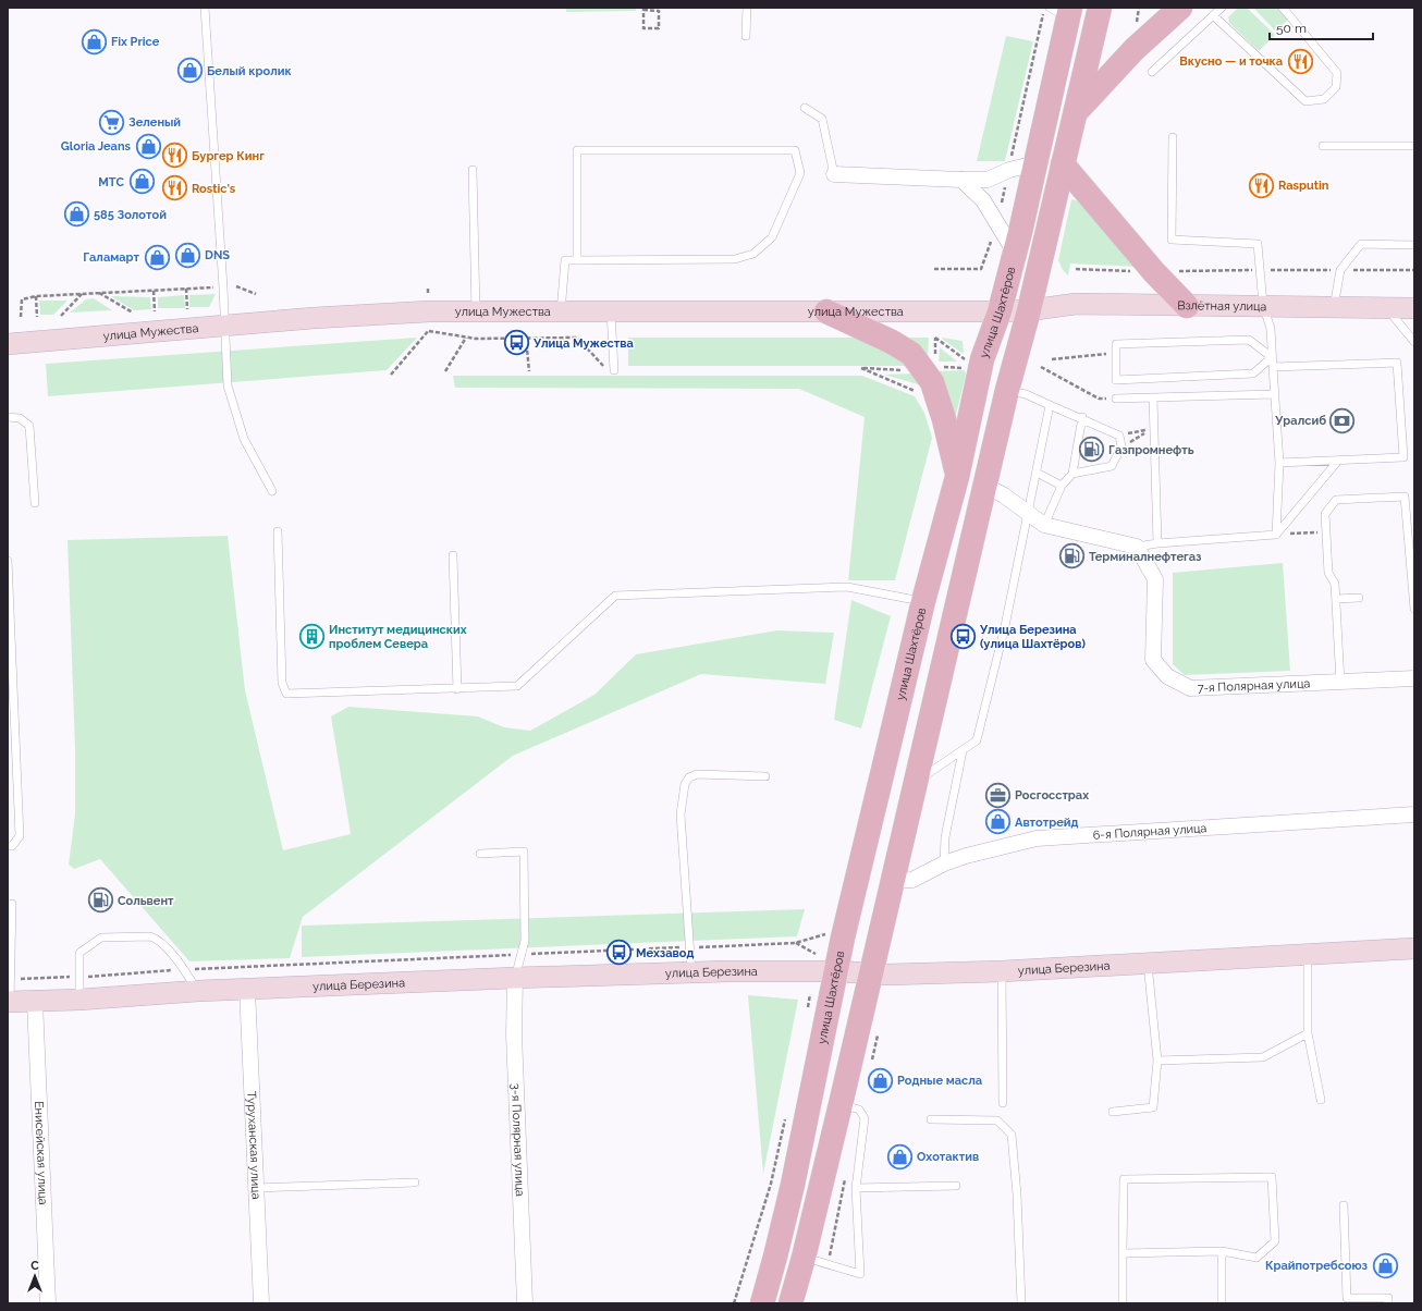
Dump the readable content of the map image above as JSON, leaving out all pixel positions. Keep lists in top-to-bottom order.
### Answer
{
  "streets": {
    "main road": [
      "Взлётная улица",
      "улица Мужества",
      "улица Шахтёров",
      "улица Березина"
    ],
    "street": [
      "7-я Полярная улица",
      "6-я Полярная улица",
      "3-я Полярная улица",
      "Туруханская улица",
      "Енисейская улица"
    ]
  },
  "crossings": [
    ["Взлётная улица", "улица Мужества"],
    ["Взлётная улица", "улица Шахтёров"],
    ["улица Мужества", "улица Шахтёров"],
    ["улица Шахтёров", "улица Березина"],
    ["улица Березина", "3-я Полярная улица"],
    ["улица Березина", "Туруханская улица"],
    ["улица Березина", "Енисейская улица"]
  ],
  "places": {
    "shop": [
      "Fix Price",
      "Белый кролик",
      "Gloria Jeans",
      "МТС",
      "585 Золотой",
      "DNS",
      "Галамарт",
      "Автотрейд",
      "Родные масла",
      "Охотактив",
      "Крайпотребсоюз"
    ],
    "restaurant": [
      "Вкусно — и точка",
      "Бургер Кинг",
      "Rasputin",
      "Rostic's"
    ],
    "supermarket": ["Зеленый"],
    "bus stop": ["Улица Мужества", "Улица Березина (улица Шахтёров)", "Мехзавод"],
    "bank": ["Уралсиб"],
    "fuel station": ["Газпромнефть", "Терминалнефтегаз", "Сольвент"],
    "building": ["Институт медицинских проблем Севера"],
    "office": ["Росгосстрах"]
  },
  "scale_bar": "50 m",
  "north": "top"
}
